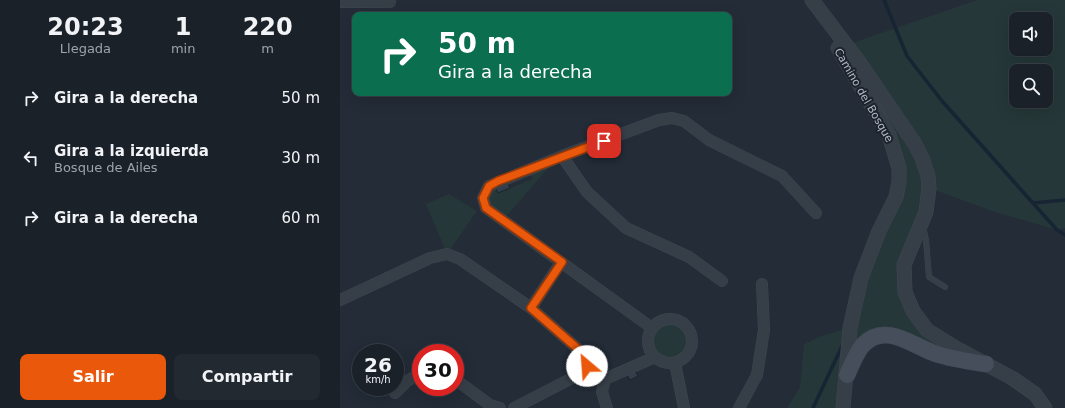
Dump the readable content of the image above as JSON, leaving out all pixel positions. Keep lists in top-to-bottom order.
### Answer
{
  "streets": {
    "street": ["Camino del Bosque"]
  },
  "page": {
    "eta": [
      "20:23",
      "Llegada",
      "1",
      "min",
      "220",
      "m"
    ],
    "turn": ["50 m", "Gira a la derecha"],
    "list": [
      {
        "name": "Gira a la derecha",
        "value": "50 m"
      },
      {
        "name": "Gira a la izquierda",
        "note": "Bosque de Ailes",
        "value": "30 m"
      },
      {
        "name": "Gira a la derecha",
        "value": "60 m"
      }
    ],
    "speed": "26 km/h",
    "limit": "30",
    "buttons": ["Salir", "Compartir"]
  }
}
